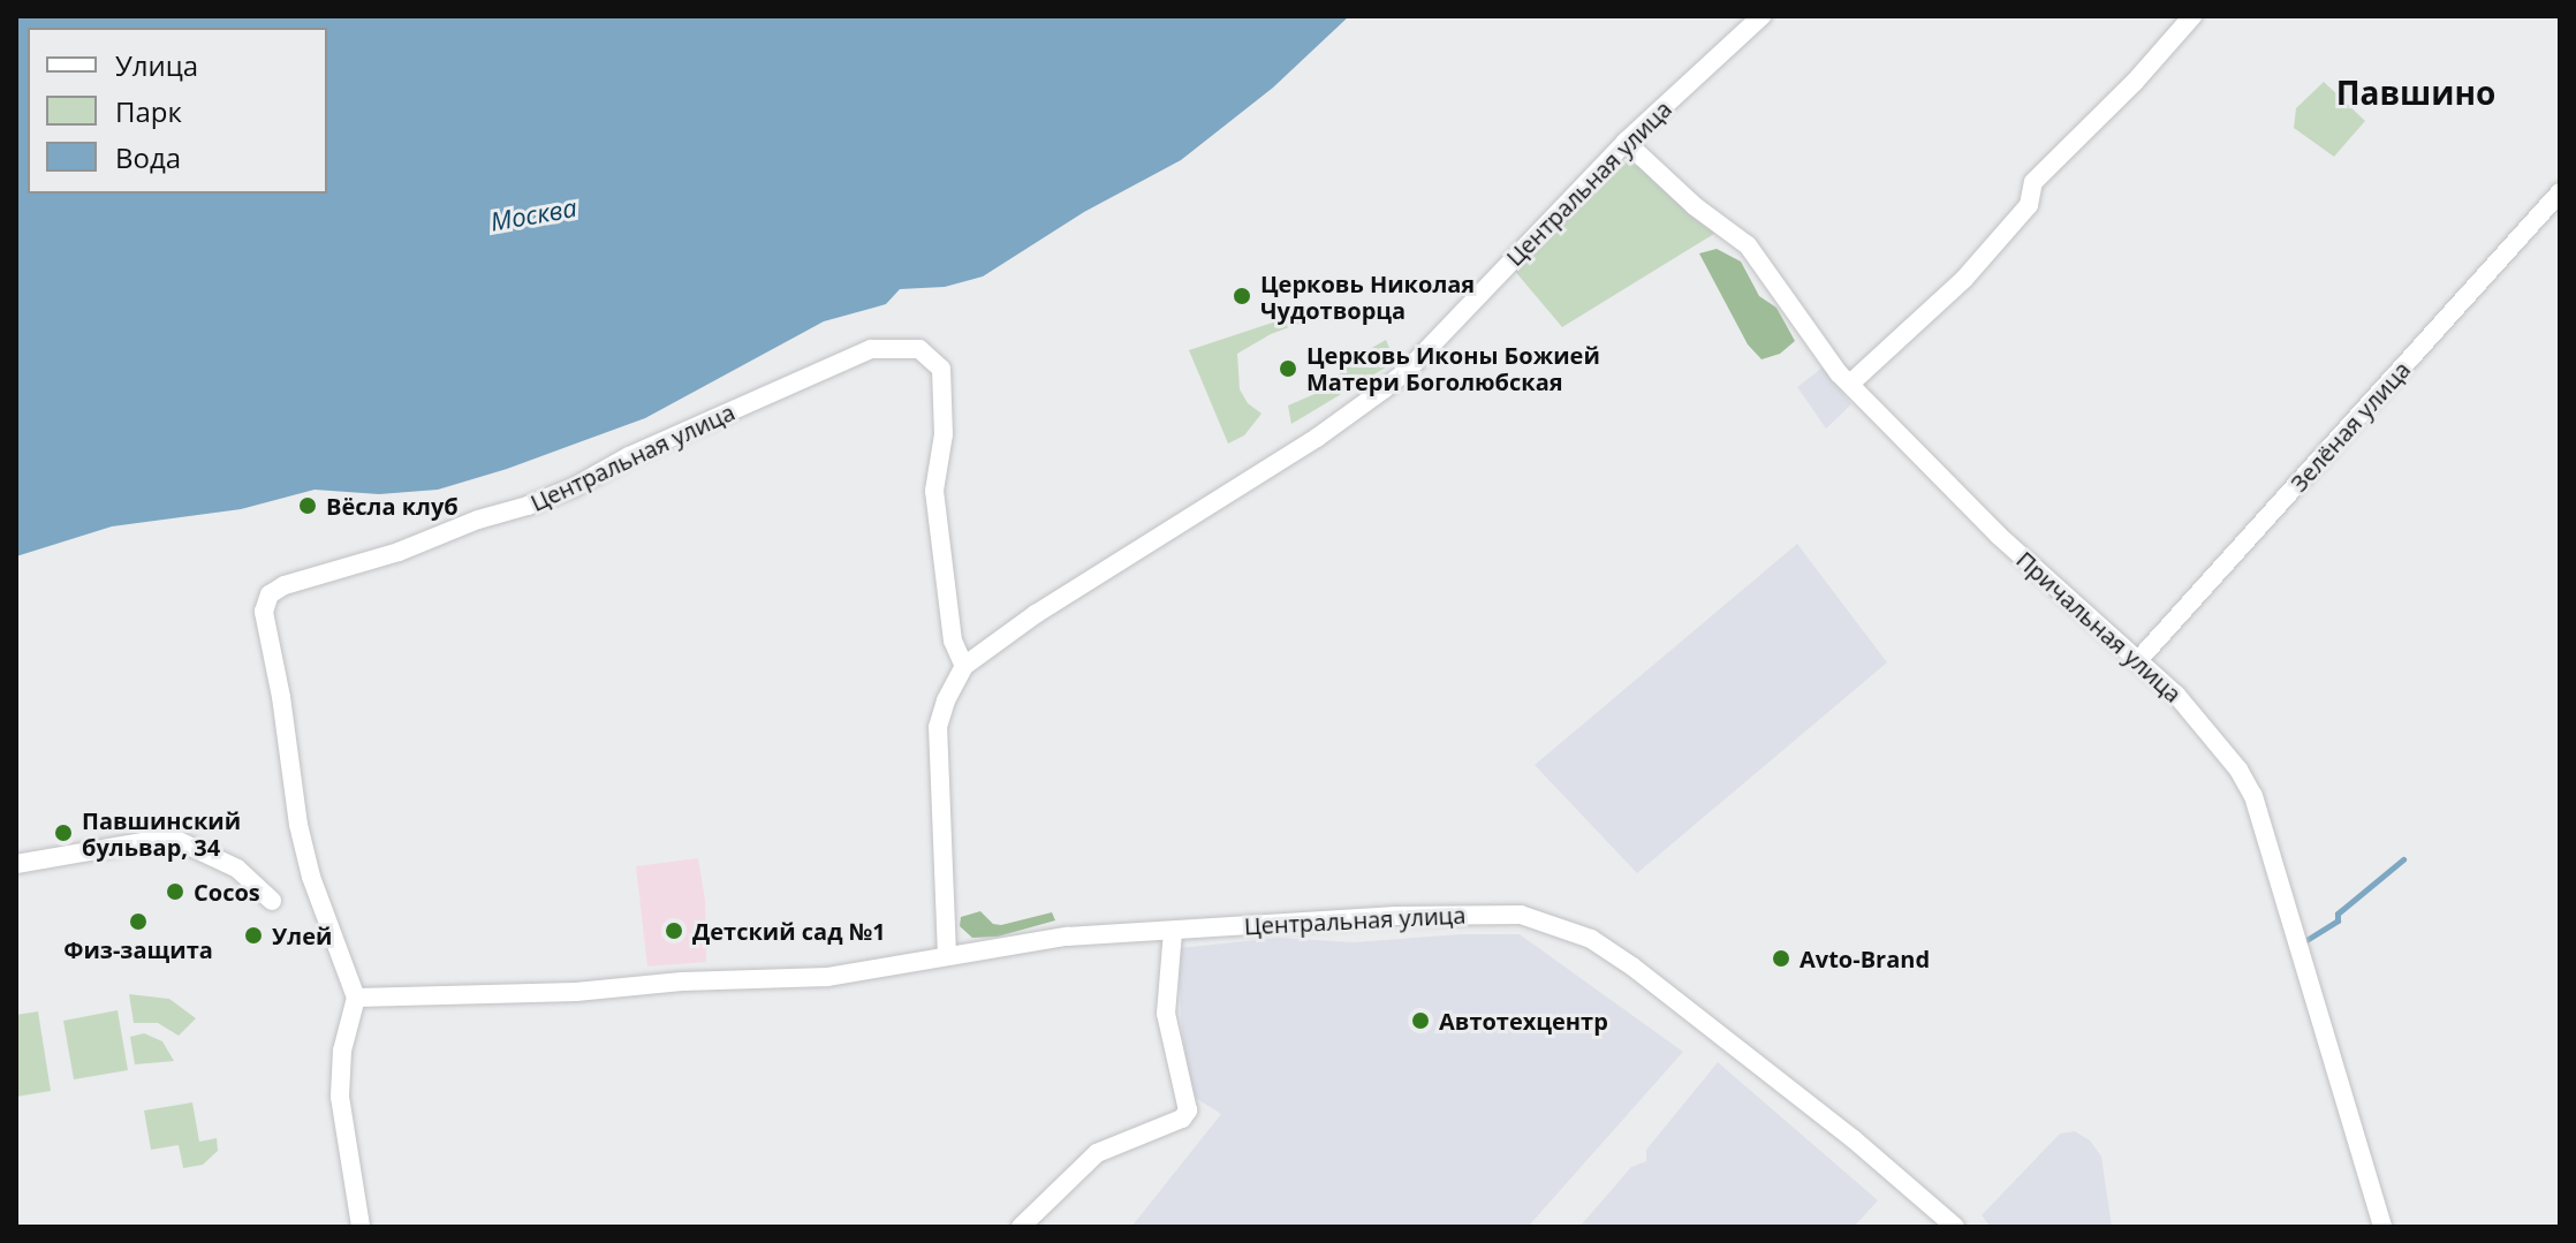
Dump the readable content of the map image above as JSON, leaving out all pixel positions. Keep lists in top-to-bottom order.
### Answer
{
  "streets": {
    "street": ["Центральная улица", "Зелёная улица", "Причальная улица"]
  },
  "crossings": [
    ["Центральная улица", "Причальная улица"],
    ["Зелёная улица", "Причальная улица"]
  ],
  "districts": ["Павшино"],
  "water": ["Москва"],
  "places": [
    "Церковь Николая Чудотворца",
    "Церковь Иконы Божией Матери Боголюбская",
    "Вёсла клуб",
    "Павшинский бульвар, 34",
    "Cocos",
    "Физ-защита",
    "Детский сад №1",
    "Улей",
    "Avto-Brand",
    "Автотехцентр"
  ],
  "legend": ["Улица", "Парк", "Вода"]
}
